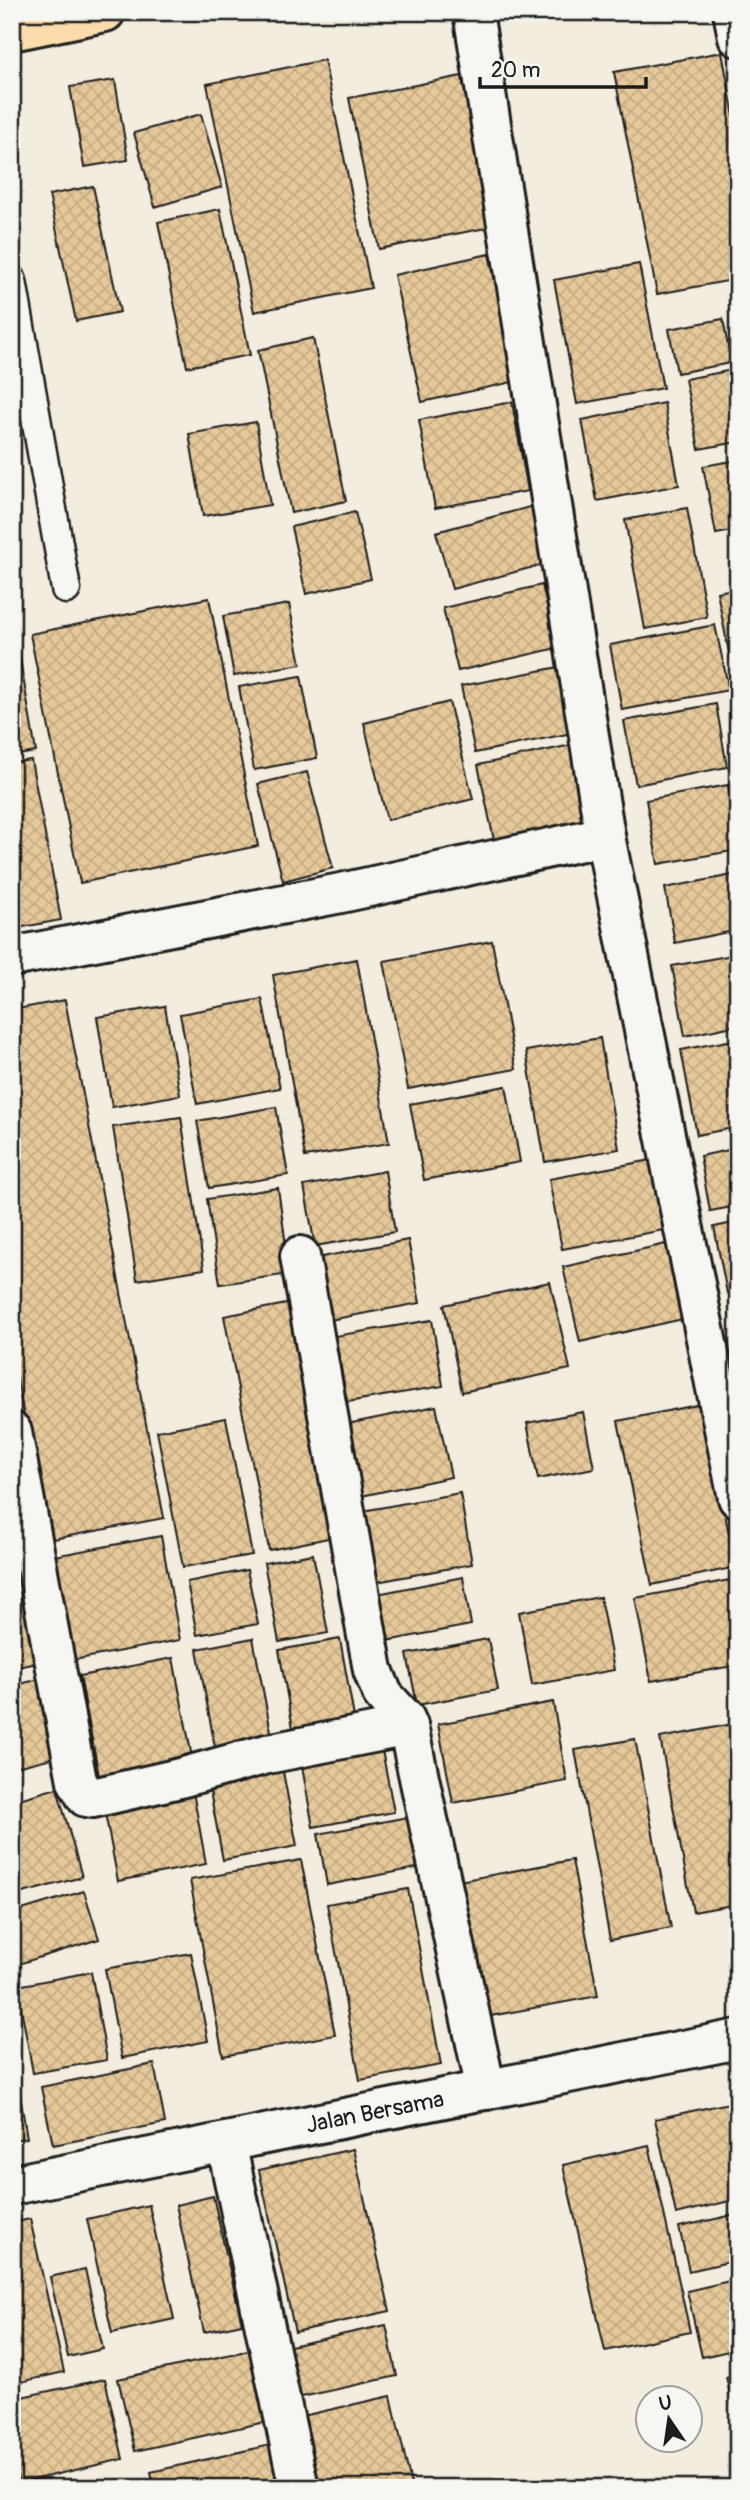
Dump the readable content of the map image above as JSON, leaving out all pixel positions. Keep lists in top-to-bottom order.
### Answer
{
  "streets": {
    "street": ["Jalan Bersama"]
  },
  "scale_bar": "20 m",
  "north": "top"
}
